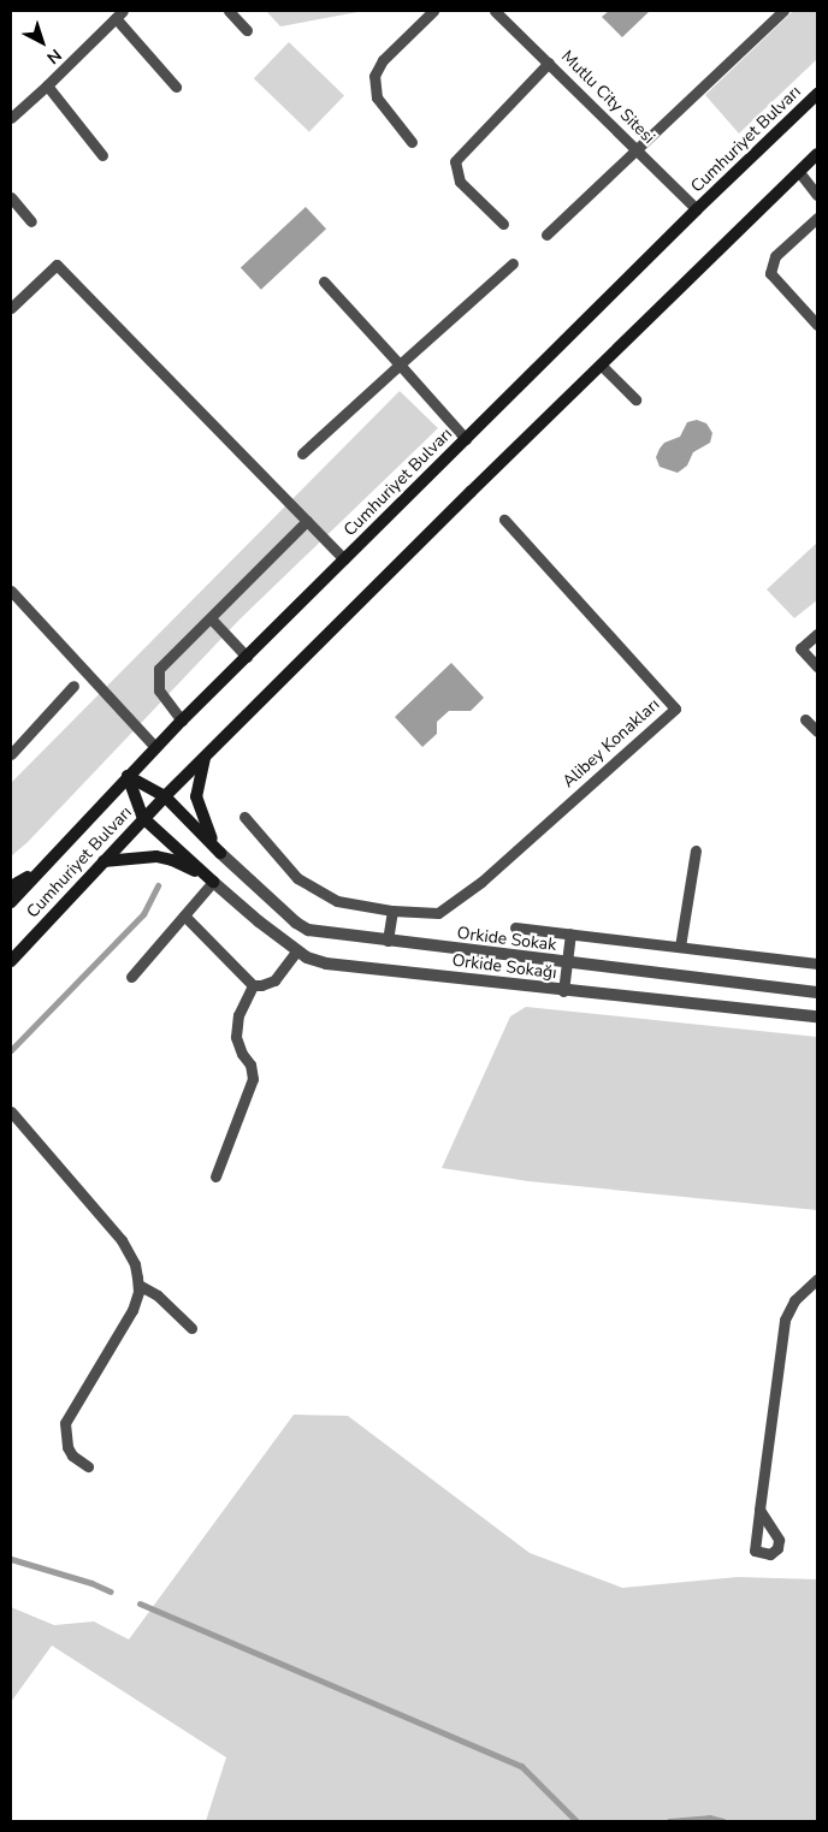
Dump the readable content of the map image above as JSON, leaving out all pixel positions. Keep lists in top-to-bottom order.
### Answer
{
  "streets": {
    "street": ["Cumhuriyet Bulvarı", "Orkide Sokak", "Orkide Sokağı"],
    "lane": ["Mutlu City Sitesi", "Alibey Konakları"]
  },
  "crossings": [
    ["Mutlu City Sitesi", "Cumhuriyet Bulvarı"]
  ],
  "north": "bottom right"
}
